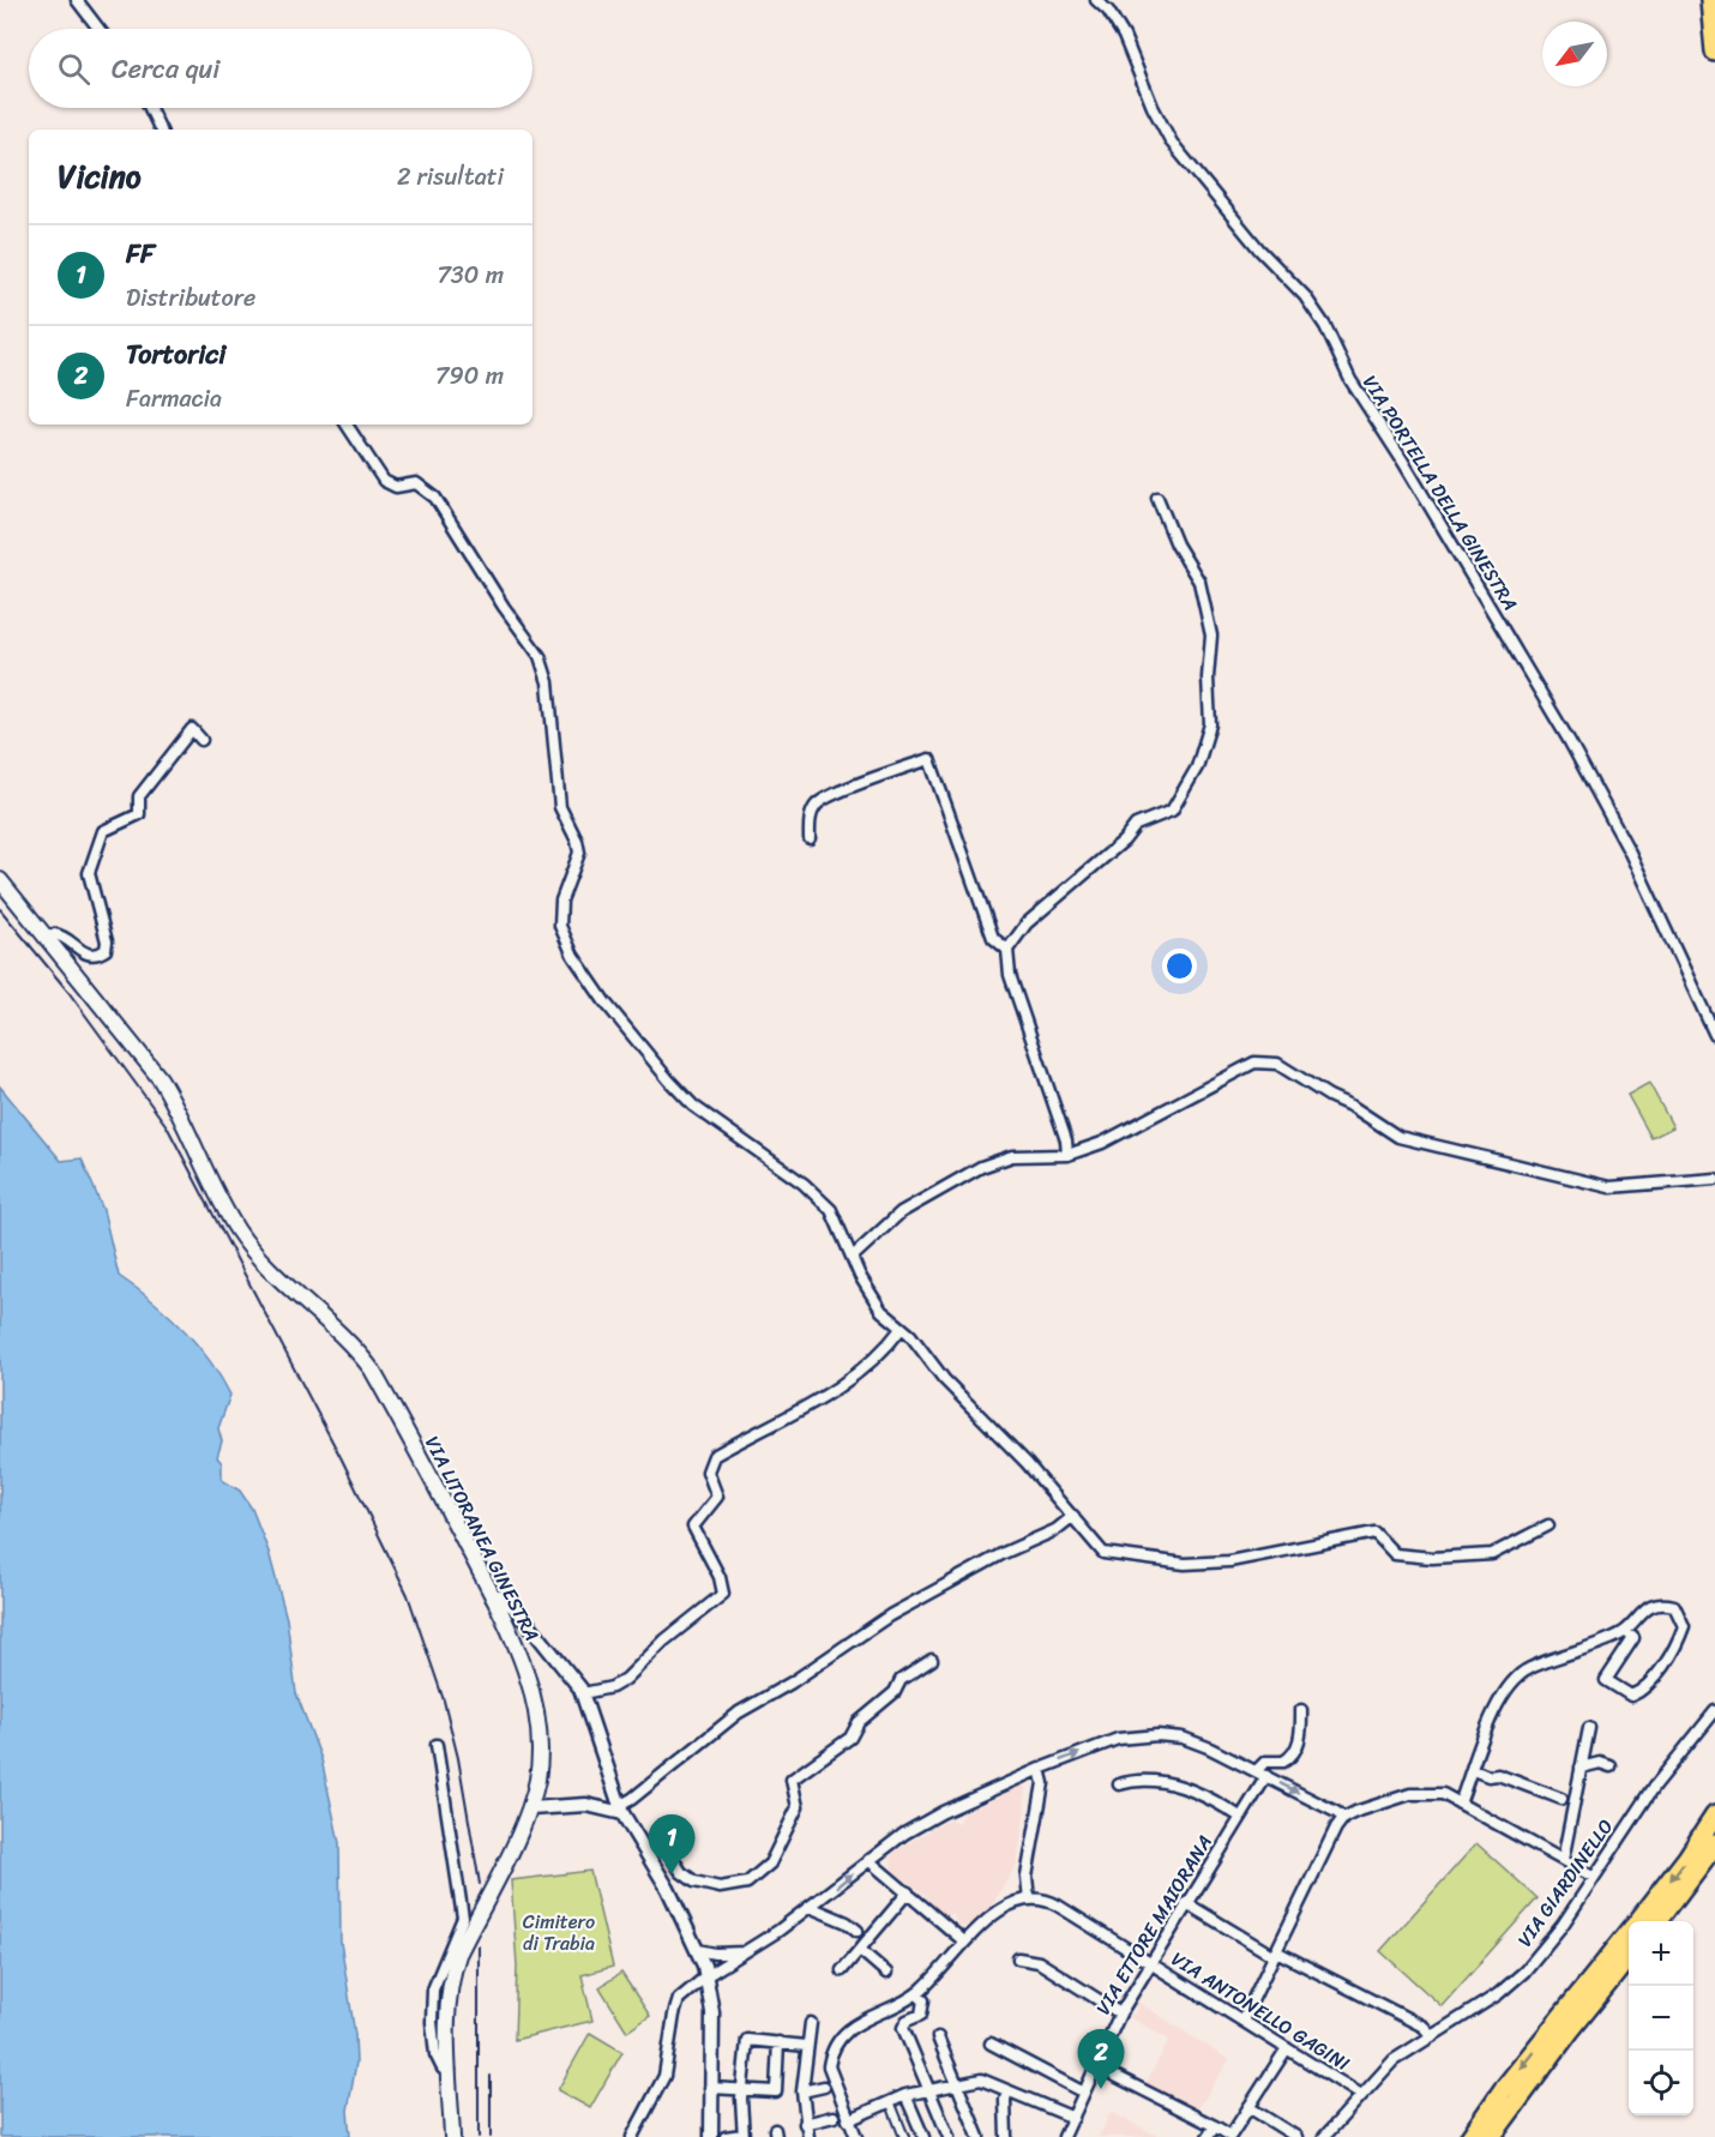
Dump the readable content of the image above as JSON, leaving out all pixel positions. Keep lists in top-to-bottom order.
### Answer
{
  "streets": {
    "main road": ["VIA LITORANEA GINESTRA"],
    "street": [
      "VIA PORTELLA DELLA GINESTRA",
      "VIA GIARDINELLO",
      "VIA ETTORE MAIORANA",
      "VIA ANTONELLO GAGINI"
    ]
  },
  "crossings": [
    ["VIA GIARDINELLO", "VIA ANTONELLO GAGINI"],
    ["VIA ETTORE MAIORANA", "VIA ANTONELLO GAGINI"]
  ],
  "parks": ["Cimitero di Trabia"],
  "north": "bottom left",
  "page": {
    "search": "Cerca qui",
    "heading": ["Vicino", "2 risultati"],
    "list": [
      {
        "mark": "1",
        "name": "FF",
        "note": "Distributore",
        "value": "730 m"
      },
      {
        "mark": "2",
        "name": "Tortorici",
        "note": "Farmacia",
        "value": "790 m"
      }
    ],
    "pins": ["1", "2"],
    "map_buttons": ["+", "−"]
  }
}
